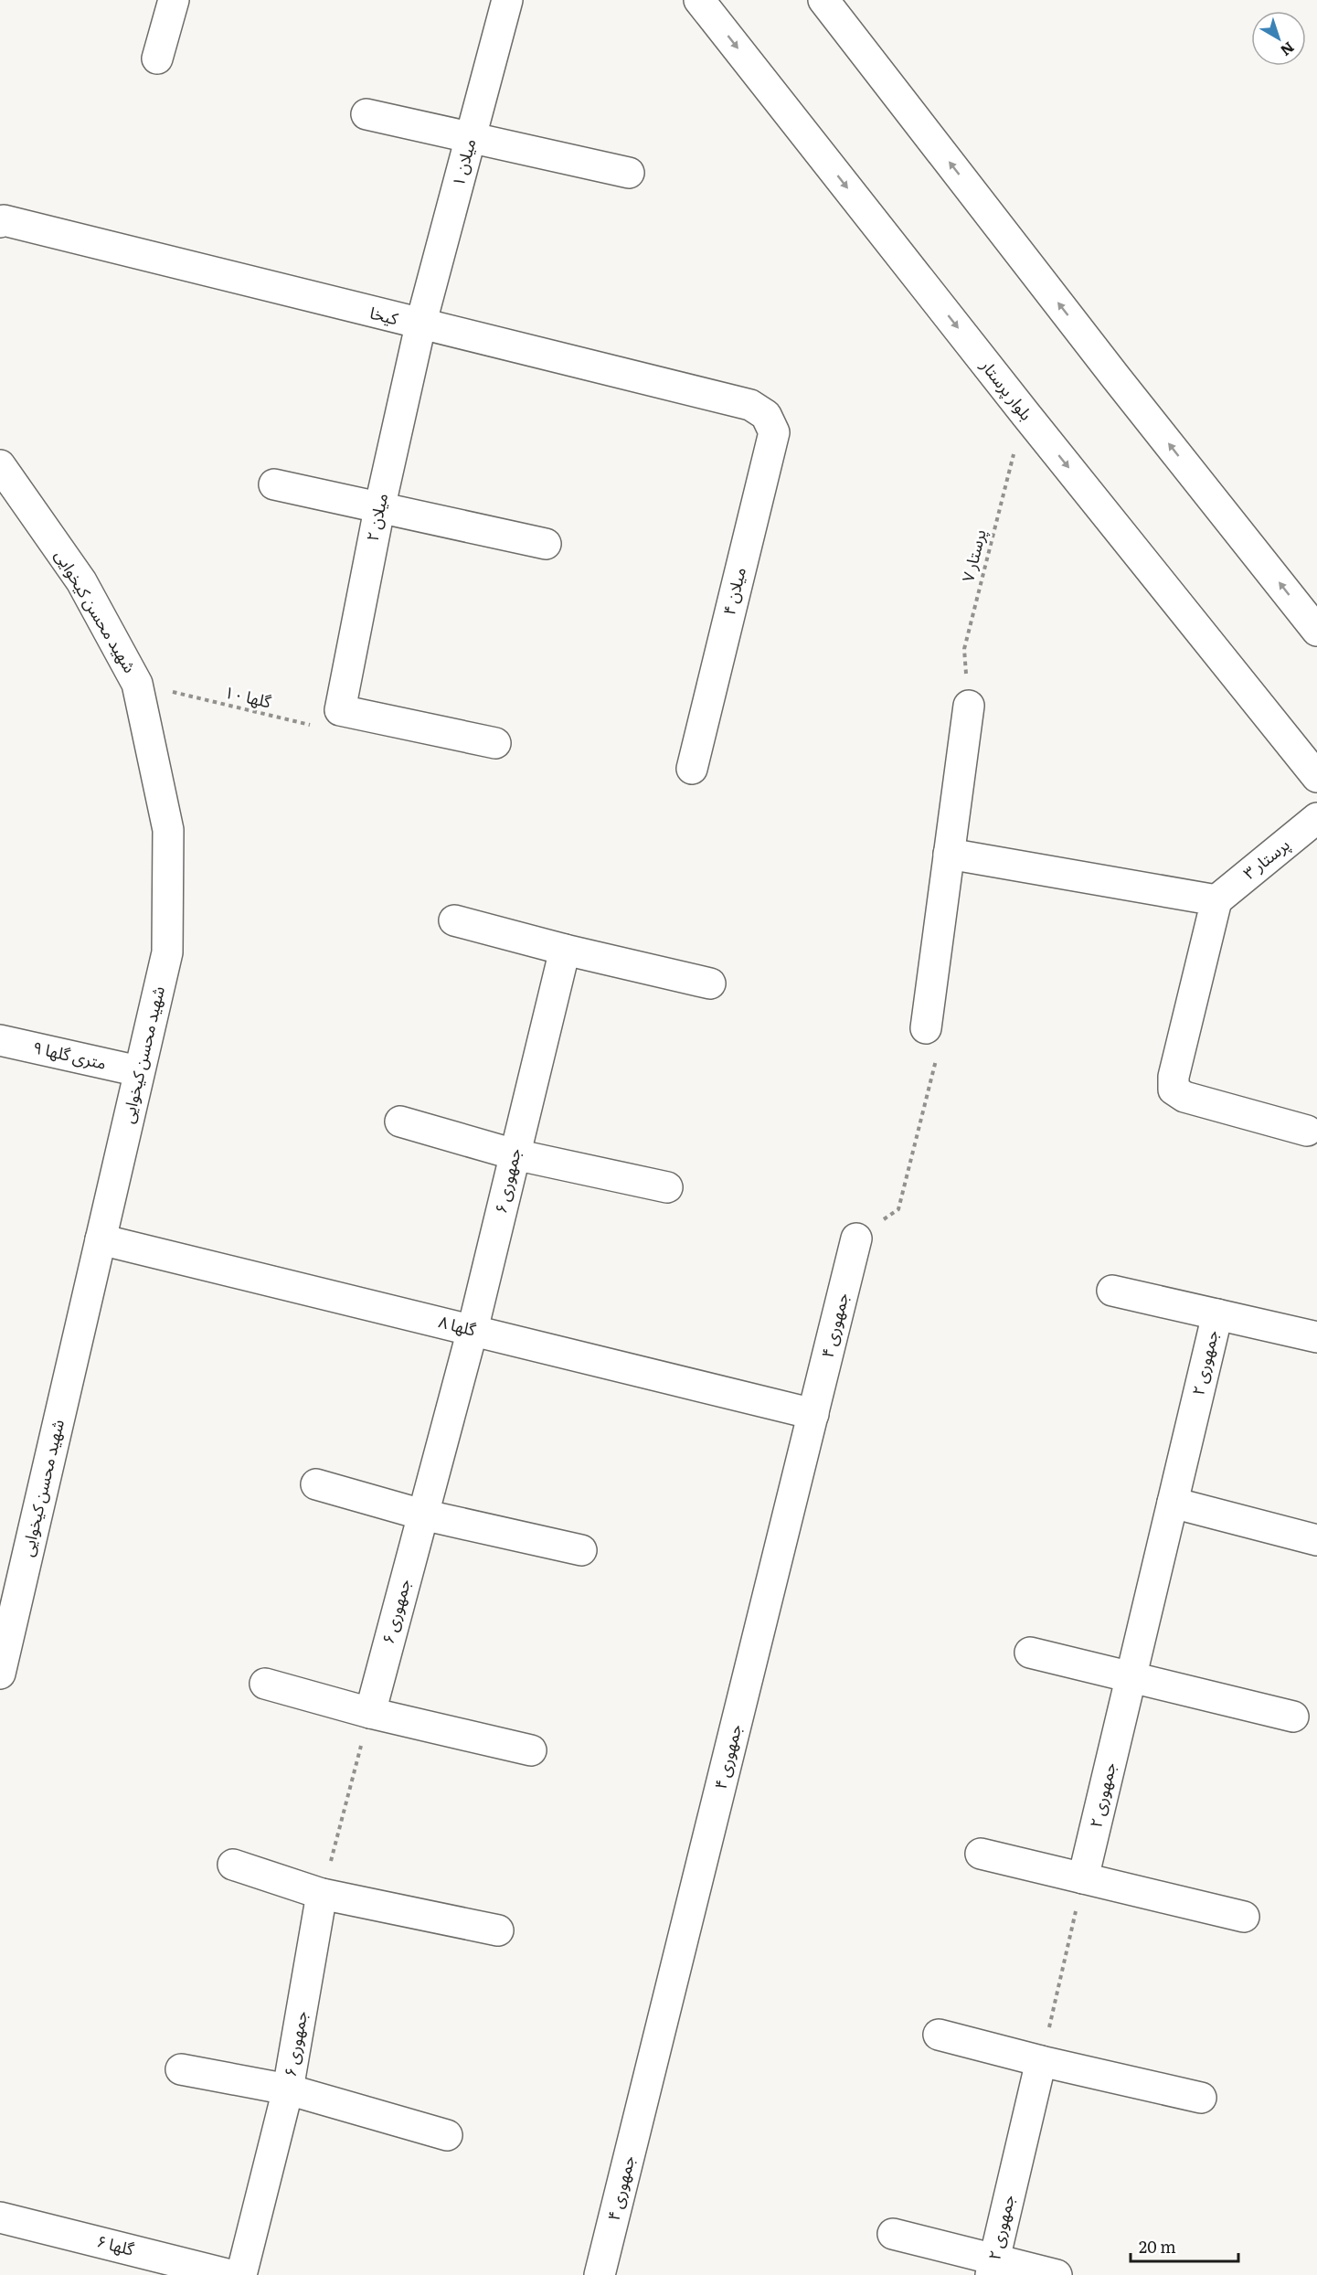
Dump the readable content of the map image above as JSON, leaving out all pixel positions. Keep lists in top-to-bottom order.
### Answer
{
  "streets": {
    "street": [
      "میلان ۱",
      "کیخا",
      "بلوار پرستار",
      "میلان ۲",
      "میلان ۴",
      "شهید محسن کیخوایی",
      "پرستار ۳",
      "۹ متری گلها",
      "جمهوری ۶",
      "جمهوری ۴",
      "گلها ۸",
      "جمهوری ۲",
      "گلها ۶"
    ],
    "path": ["پرستار ۷", "گلها ۱۰"]
  },
  "crossings": [
    ["میلان ۱", "کیخا"],
    ["میلان ۱", "میلان ۲"],
    ["کیخا", "میلان ۲"],
    ["کیخا", "میلان ۴"],
    ["بلوار پرستار", "پرستار ۷"],
    ["میلان ۲", "گلها ۱۰"],
    ["شهید محسن کیخوایی", "گلها ۱۰"],
    ["شهید محسن کیخوایی", "۹ متری گلها"],
    ["شهید محسن کیخوایی", "گلها ۸"],
    ["جمهوری ۶", "گلها ۸"],
    ["جمهوری ۴", "گلها ۸"]
  ],
  "scale_bar": "20 m",
  "north": "bottom right"
}
